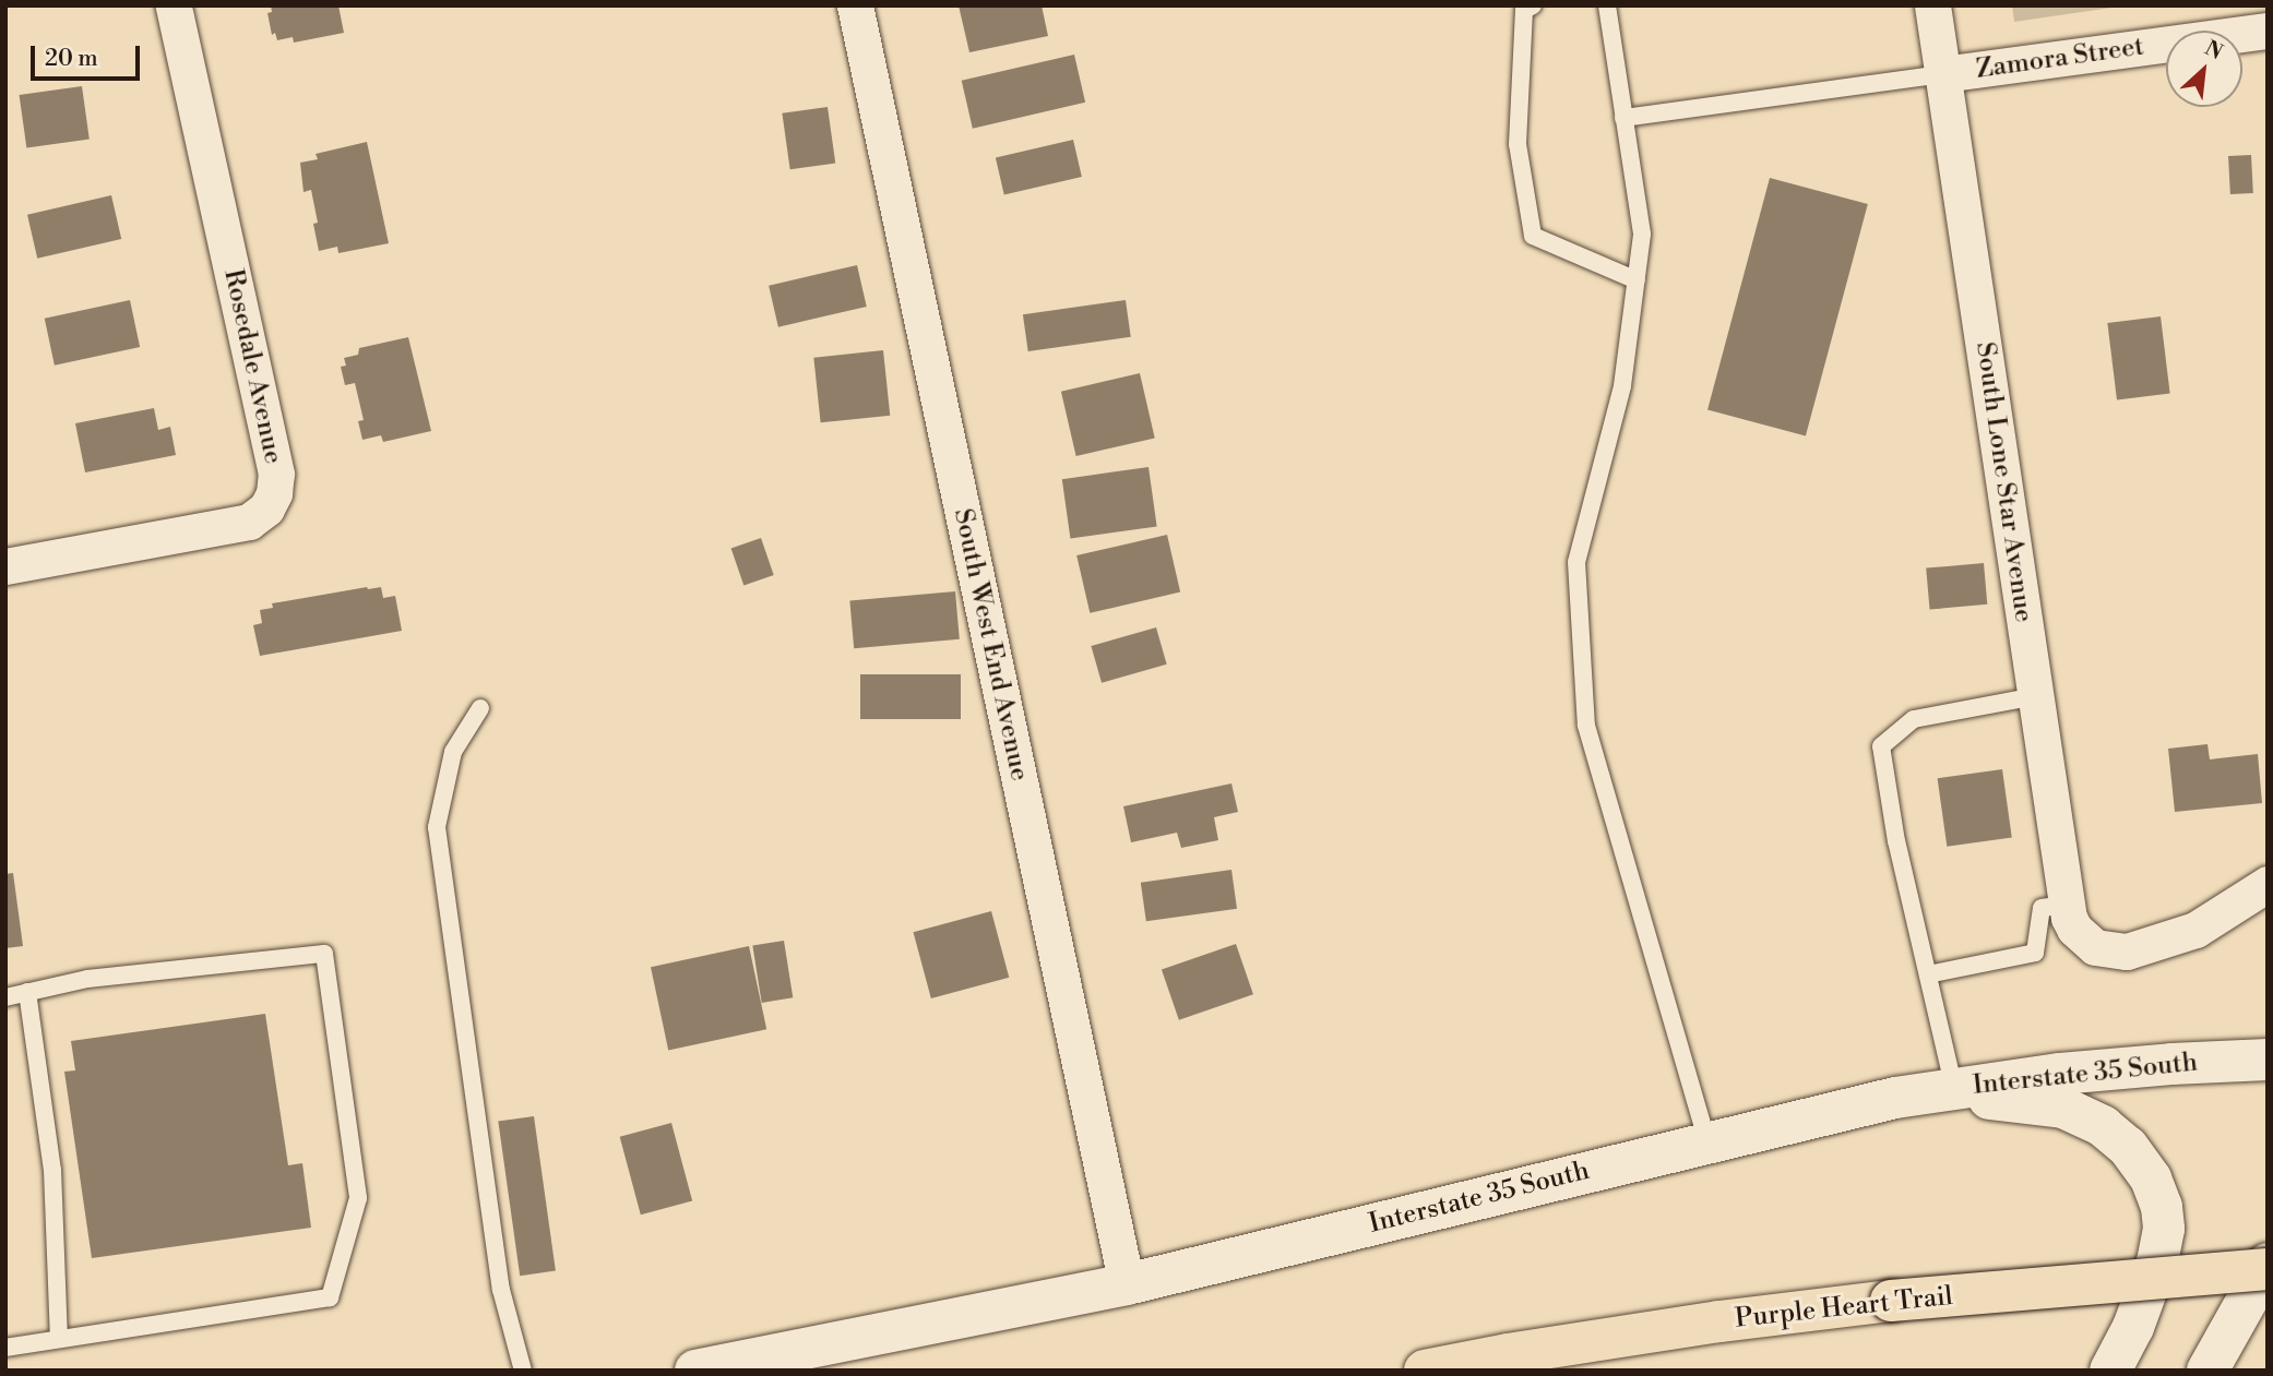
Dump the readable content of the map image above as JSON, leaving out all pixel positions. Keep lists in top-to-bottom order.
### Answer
{
  "streets": {
    "highway": ["Purple Heart Trail"],
    "main road": ["Interstate 35 South"],
    "street": [
      "Zamora Street",
      "Rosedale Avenue",
      "South Lone Star Avenue",
      "South West End Avenue"
    ]
  },
  "crossings": [
    ["Zamora Street", "South Lone Star Avenue"],
    ["South West End Avenue", "Interstate 35 South"]
  ],
  "scale_bar": "20 m",
  "north": "top right"
}
